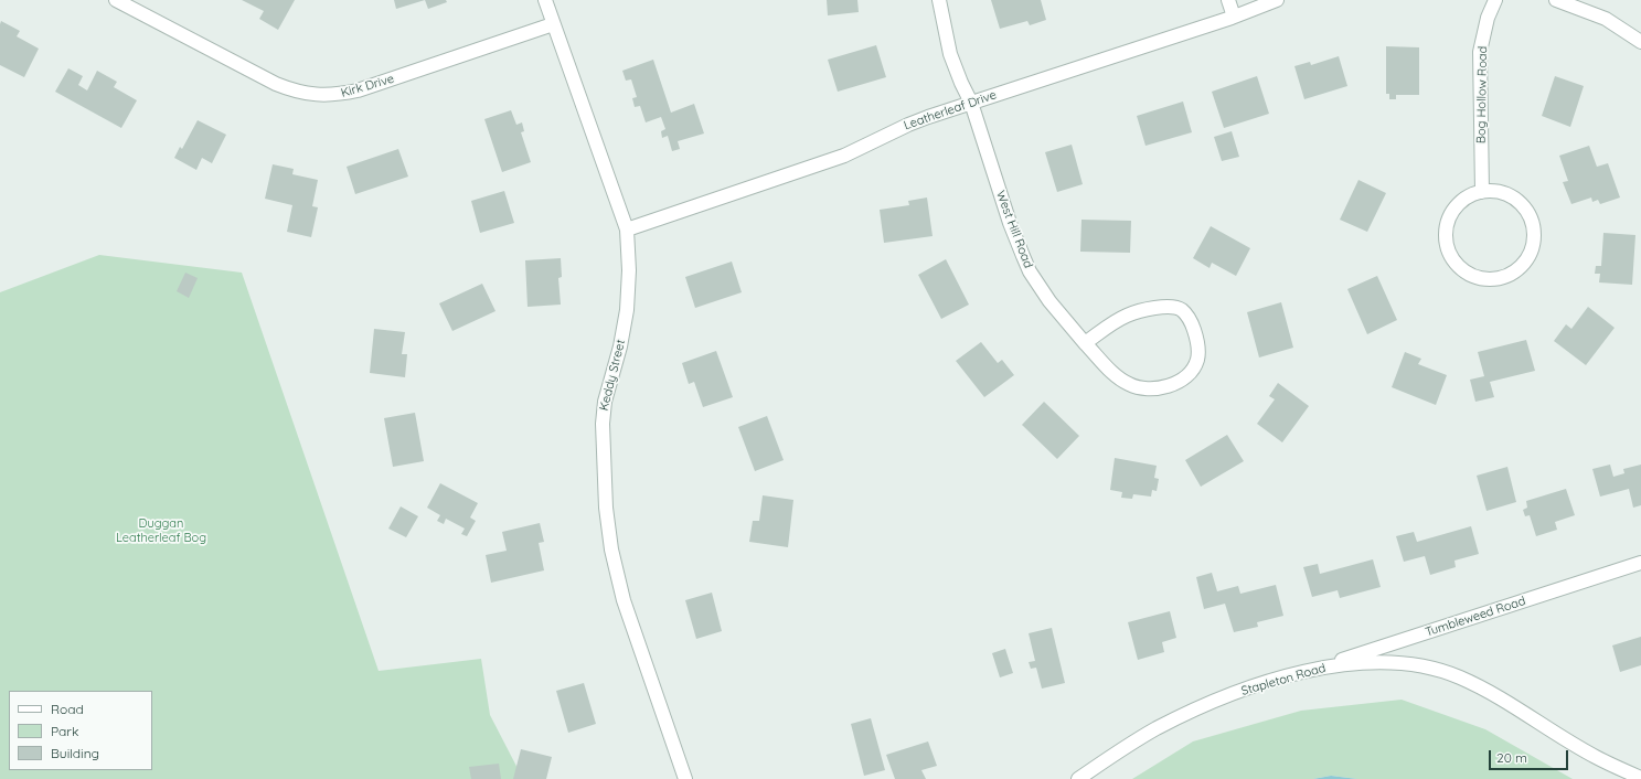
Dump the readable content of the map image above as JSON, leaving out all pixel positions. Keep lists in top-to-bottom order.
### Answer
{
  "streets": {
    "street": [
      "Kirk Drive",
      "Bog Hollow Road",
      "Leatherleaf Drive",
      "West Hill Road",
      "Keddy Street",
      "Tumbleweed Road",
      "Stapleton Road"
    ]
  },
  "crossings": [
    ["Kirk Drive", "Keddy Street"],
    ["Leatherleaf Drive", "West Hill Road"],
    ["Leatherleaf Drive", "Keddy Street"],
    ["Tumbleweed Road", "Stapleton Road"]
  ],
  "parks": ["Duggan Leatherleaf Bog"],
  "legend": ["Road", "Park", "Building"],
  "scale_bar": "20 m"
}
